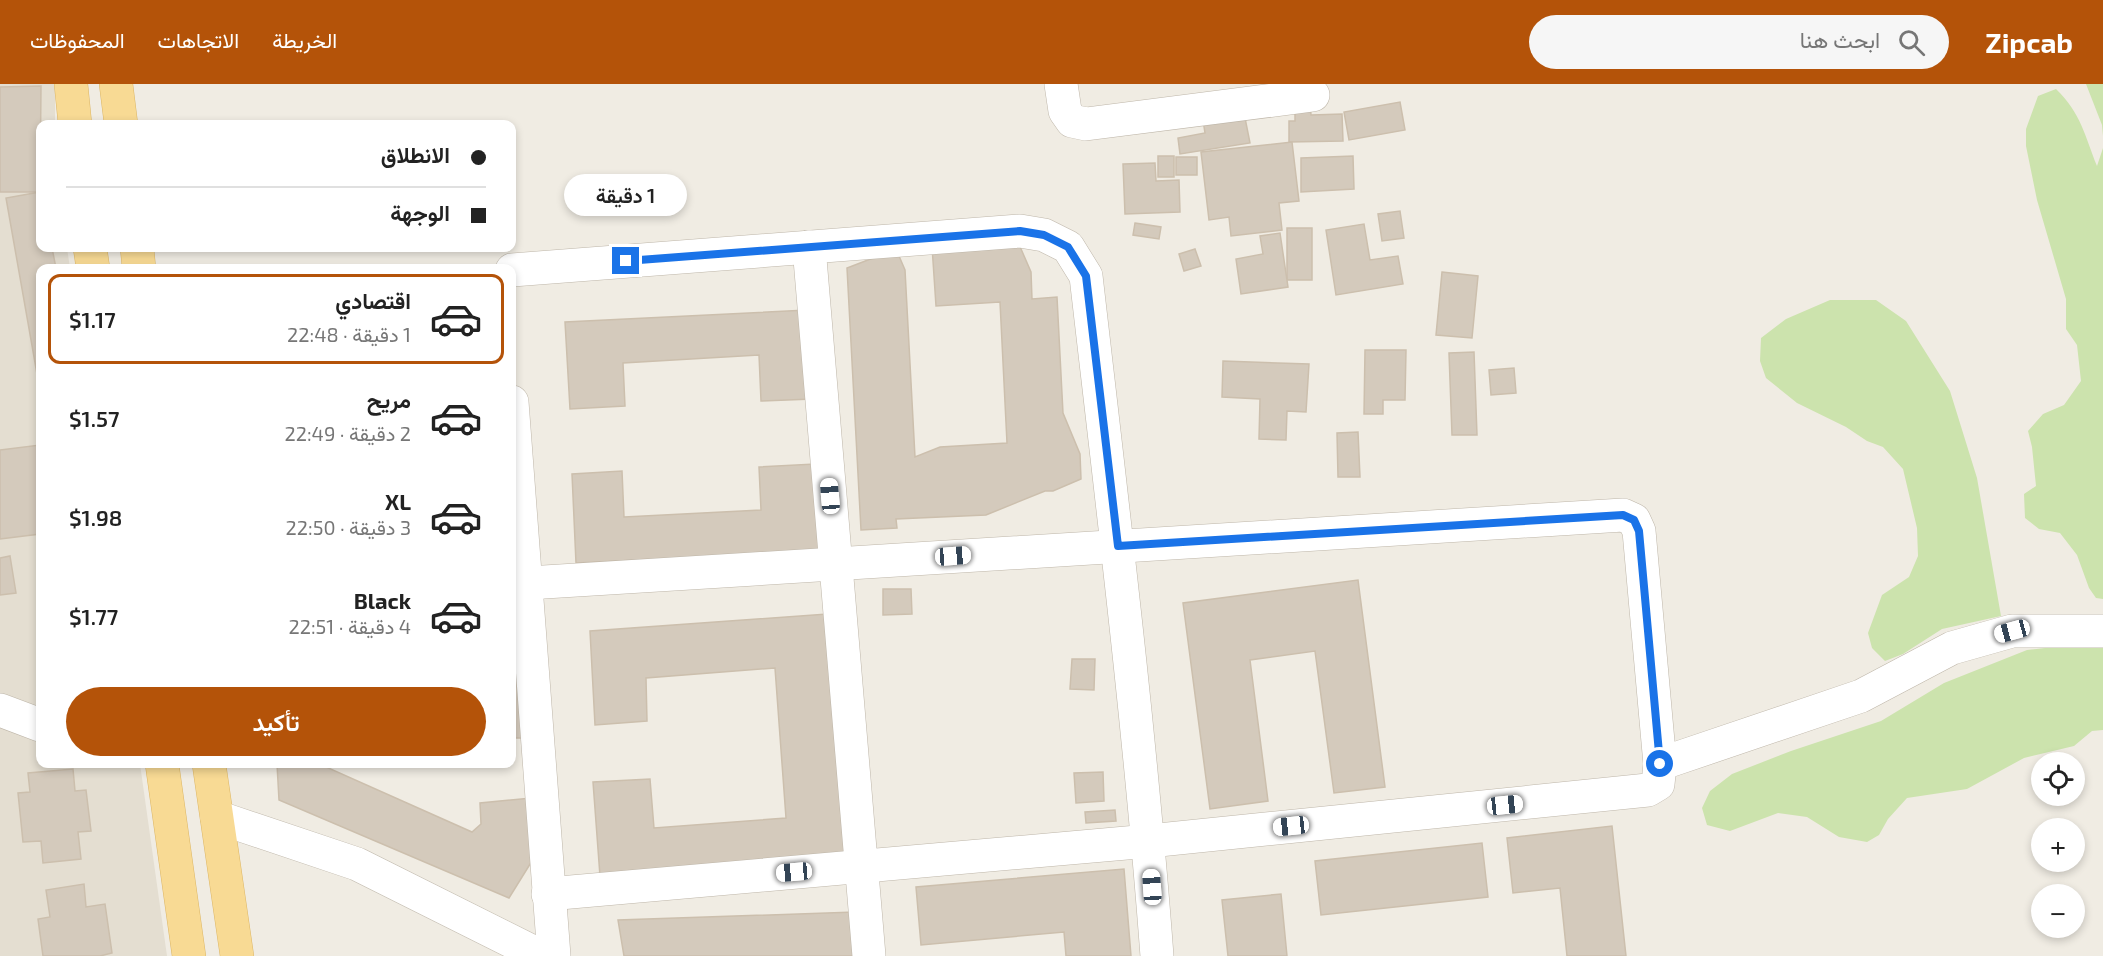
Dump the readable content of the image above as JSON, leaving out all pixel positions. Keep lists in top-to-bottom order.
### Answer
{
  "page": {
    "header": "Zipcab",
    "search": "ابحث هنا",
    "nav": ["الخريطة", "الاتجاهات", "المحفوظات"],
    "banner": ["الانطلاق", "الوجهة"],
    "bubble": "1 دقيقة",
    "list": [
      {
        "name": "اقتصادي",
        "note": "1 دقيقة · 22:48",
        "value": "$1.17"
      },
      {
        "name": "مريح",
        "note": "2 دقيقة · 22:49",
        "value": "$1.57"
      },
      {
        "name": "XL",
        "note": "3 دقيقة · 22:50",
        "value": "$1.98"
      },
      {
        "name": "Black",
        "note": "4 دقيقة · 22:51",
        "value": "$1.77"
      }
    ],
    "buttons": "تأكيد",
    "map_buttons": ["+", "−"]
  }
}
